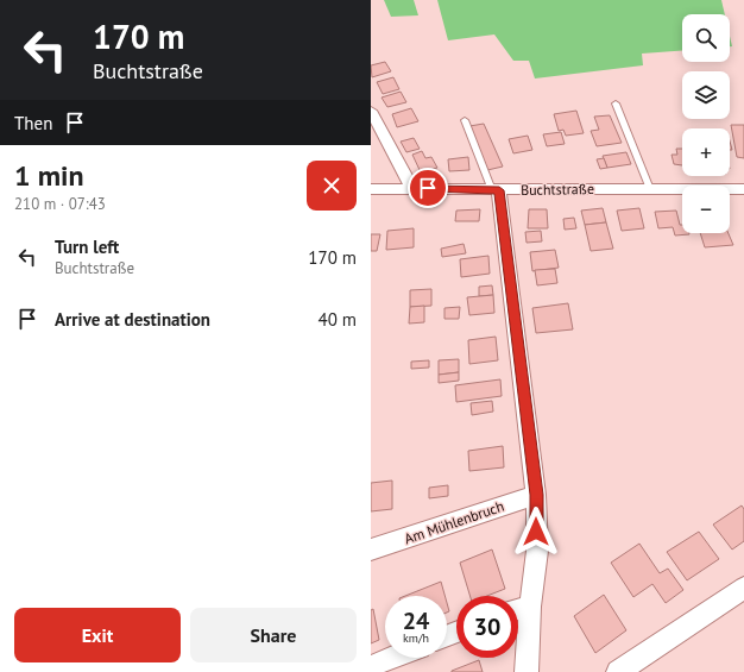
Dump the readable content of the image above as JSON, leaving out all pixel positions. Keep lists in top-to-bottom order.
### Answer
{
  "streets": {
    "street": ["Buchtstraße", "Am Mühlenbruch"]
  },
  "page": {
    "turn": ["170 m", "Buchtstraße"],
    "map_buttons": ["+", "−"],
    "then": "Then",
    "heading": ["1 min", "210 m · 07:43"],
    "list": [
      {
        "name": "Turn left",
        "note": "Buchtstraße",
        "value": "170 m"
      },
      {
        "name": "Arrive at destination",
        "value": "40 m"
      }
    ],
    "speed": "24 km/h",
    "limit": "30",
    "buttons": ["Exit", "Share"]
  }
}
